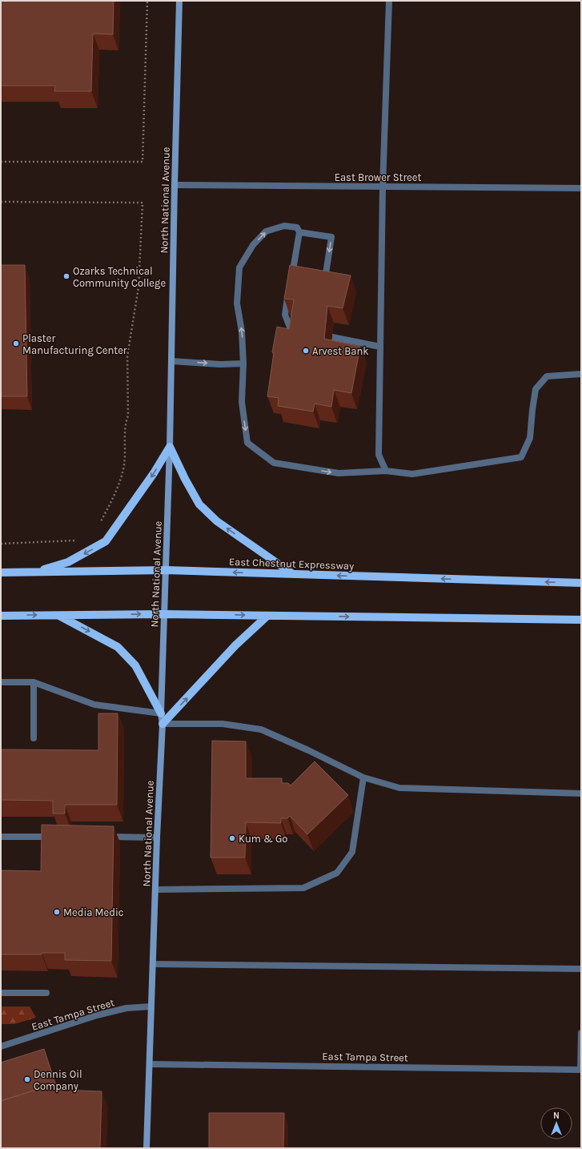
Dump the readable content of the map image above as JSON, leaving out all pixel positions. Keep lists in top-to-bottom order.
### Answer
{
  "streets": {
    "main road": ["North National Avenue", "East Chestnut Expressway"],
    "street": ["East Brower Street", "East Tampa Street"]
  },
  "crossings": [
    ["East Brower Street", "North National Avenue"],
    ["North National Avenue", "East Chestnut Expressway"],
    ["North National Avenue", "East Tampa Street"]
  ],
  "places": [
    "Ozarks Technical Community College",
    "Plaster Manufacturing Center",
    "Arvest Bank",
    "Kum & Go",
    "Media Medic",
    "Dennis Oil Company"
  ],
  "north": "top"
}
